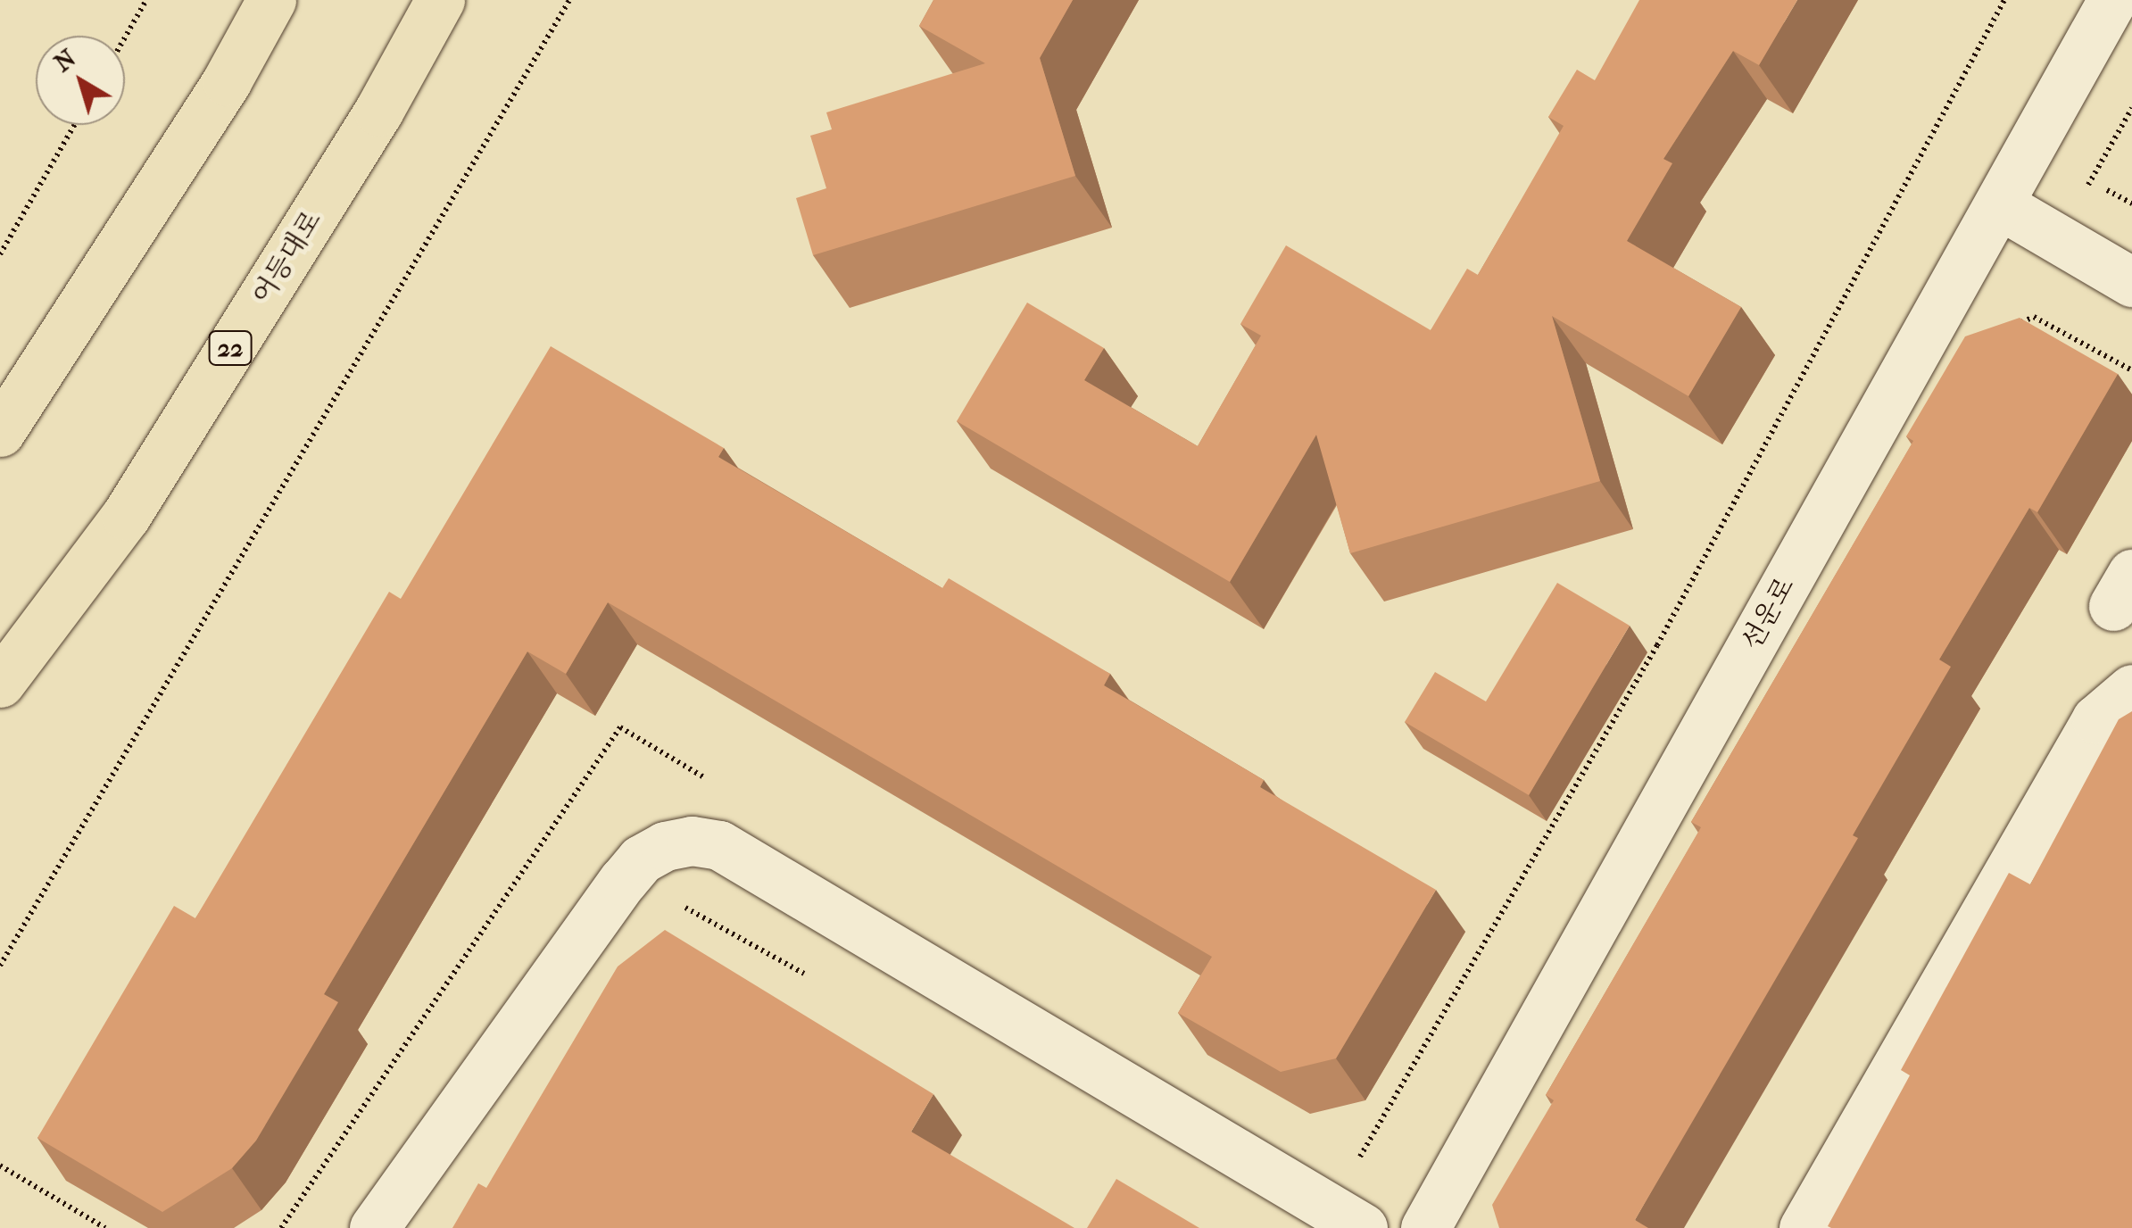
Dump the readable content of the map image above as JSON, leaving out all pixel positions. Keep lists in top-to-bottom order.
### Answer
{
  "streets": {
    "main road": ["어등대로", "22"],
    "street": ["선운로"]
  },
  "north": "top left"
}
